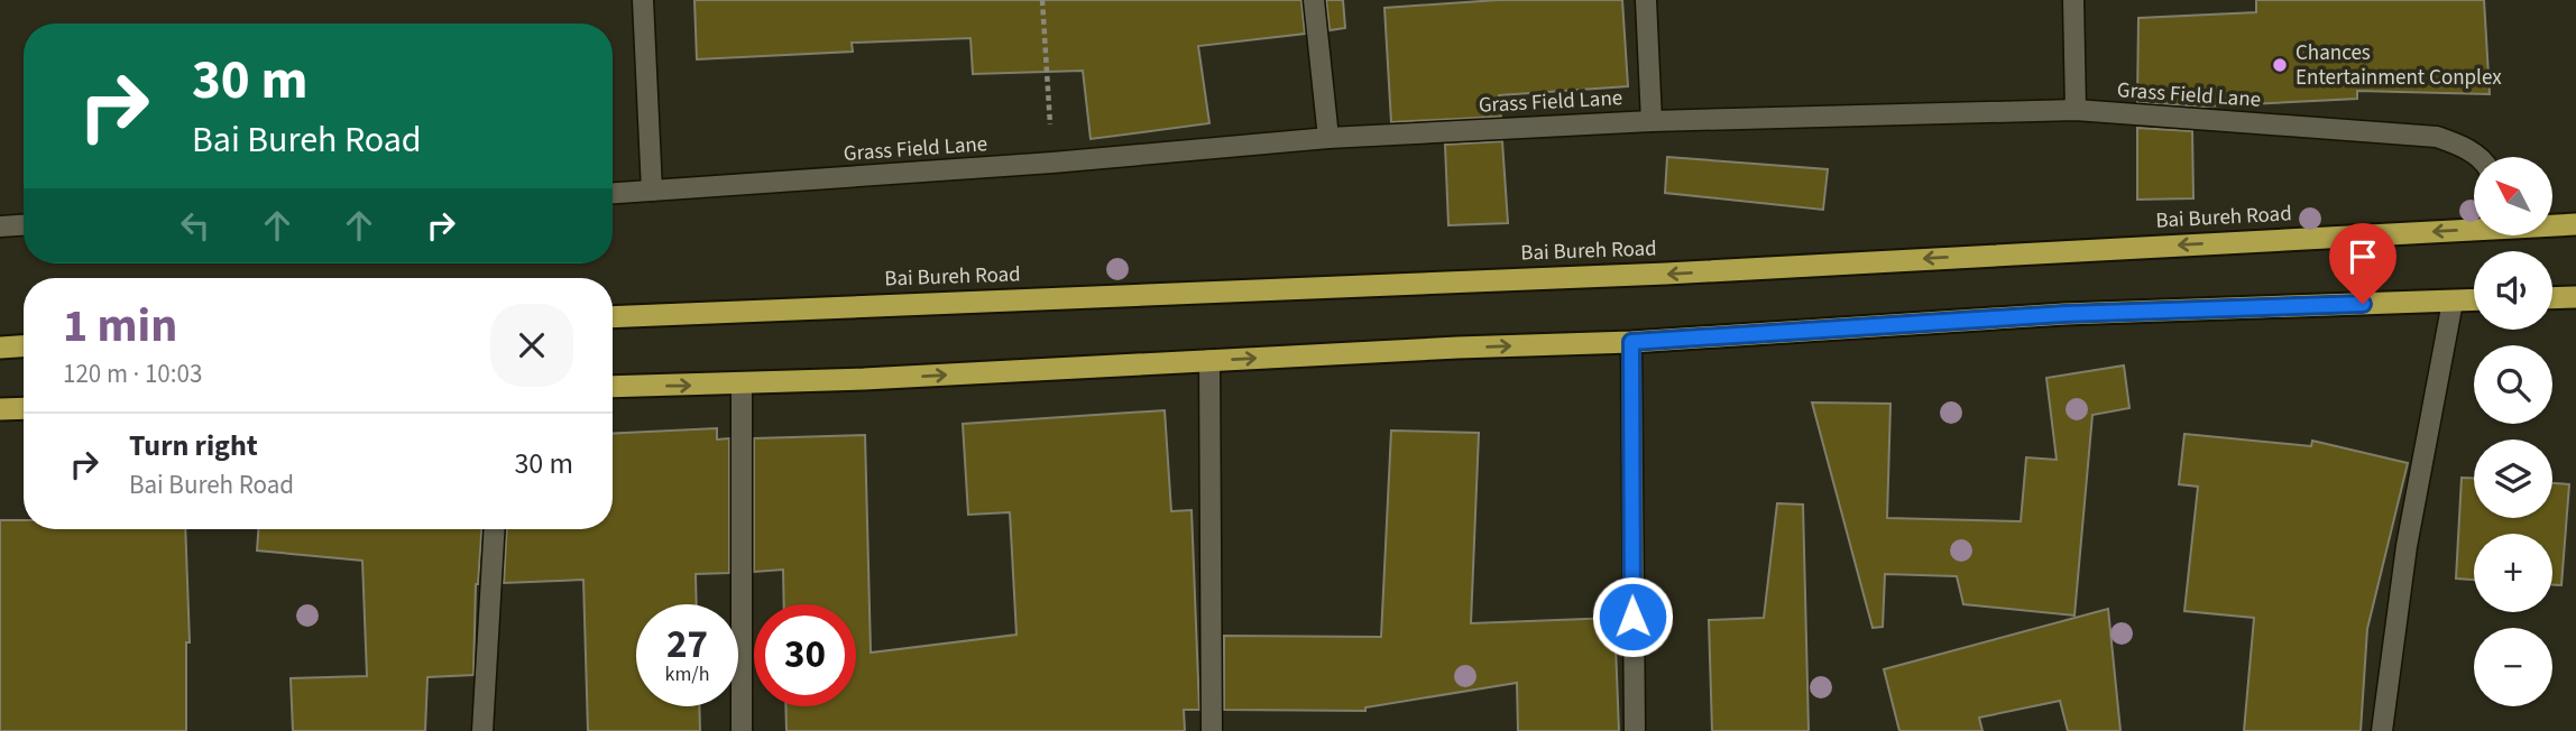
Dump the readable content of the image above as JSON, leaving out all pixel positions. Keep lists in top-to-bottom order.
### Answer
{
  "streets": {
    "highway": ["Bai Bureh Road"],
    "street": ["Grass Field Lane"]
  },
  "places": ["Chances Entertainment Conplex"],
  "north": "top left",
  "page": {
    "turn": ["30 m", "Bai Bureh Road"],
    "map_buttons": ["+", "−"],
    "heading": ["1 min", "120 m · 10:03"],
    "list": [
      {
        "name": "Turn right",
        "note": "Bai Bureh Road",
        "value": "30 m"
      }
    ],
    "speed": "27 km/h",
    "limit": "30"
  }
}
